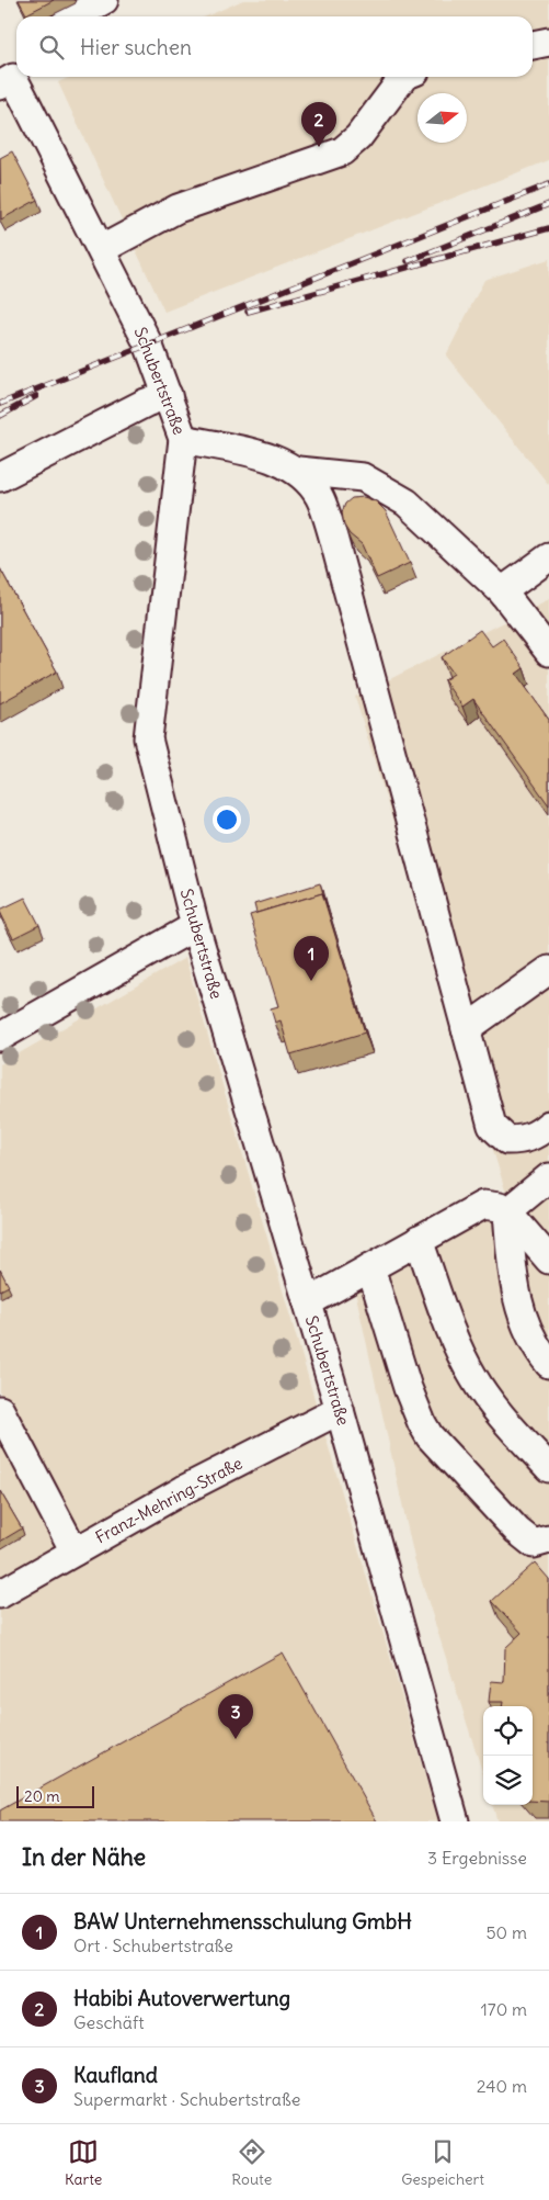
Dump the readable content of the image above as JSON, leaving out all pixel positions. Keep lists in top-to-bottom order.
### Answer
{
  "streets": {
    "street": ["Schubertstraße", "Franz-Mehring-Straße"]
  },
  "crossings": [
    ["Schubertstraße", "Franz-Mehring-Straße"]
  ],
  "scale_bar": "20 m",
  "north": "right",
  "page": {
    "search": "Hier suchen",
    "pins": ["2", "1", "3"],
    "scale": "20 m",
    "heading": ["In der Nähe", "3 Ergebnisse"],
    "list": [
      {
        "mark": "1",
        "name": "BAW Unternehmensschulung GmbH",
        "note": "Ort · Schubertstraße",
        "value": "50 m"
      },
      {
        "mark": "2",
        "name": "Habibi Autoverwertung",
        "note": "Geschäft",
        "value": "170 m"
      },
      {
        "mark": "3",
        "name": "Kaufland",
        "note": "Supermarkt · Schubertstraße",
        "value": "240 m"
      }
    ],
    "nav": ["Karte", "Route", "Gespeichert"]
  }
}
